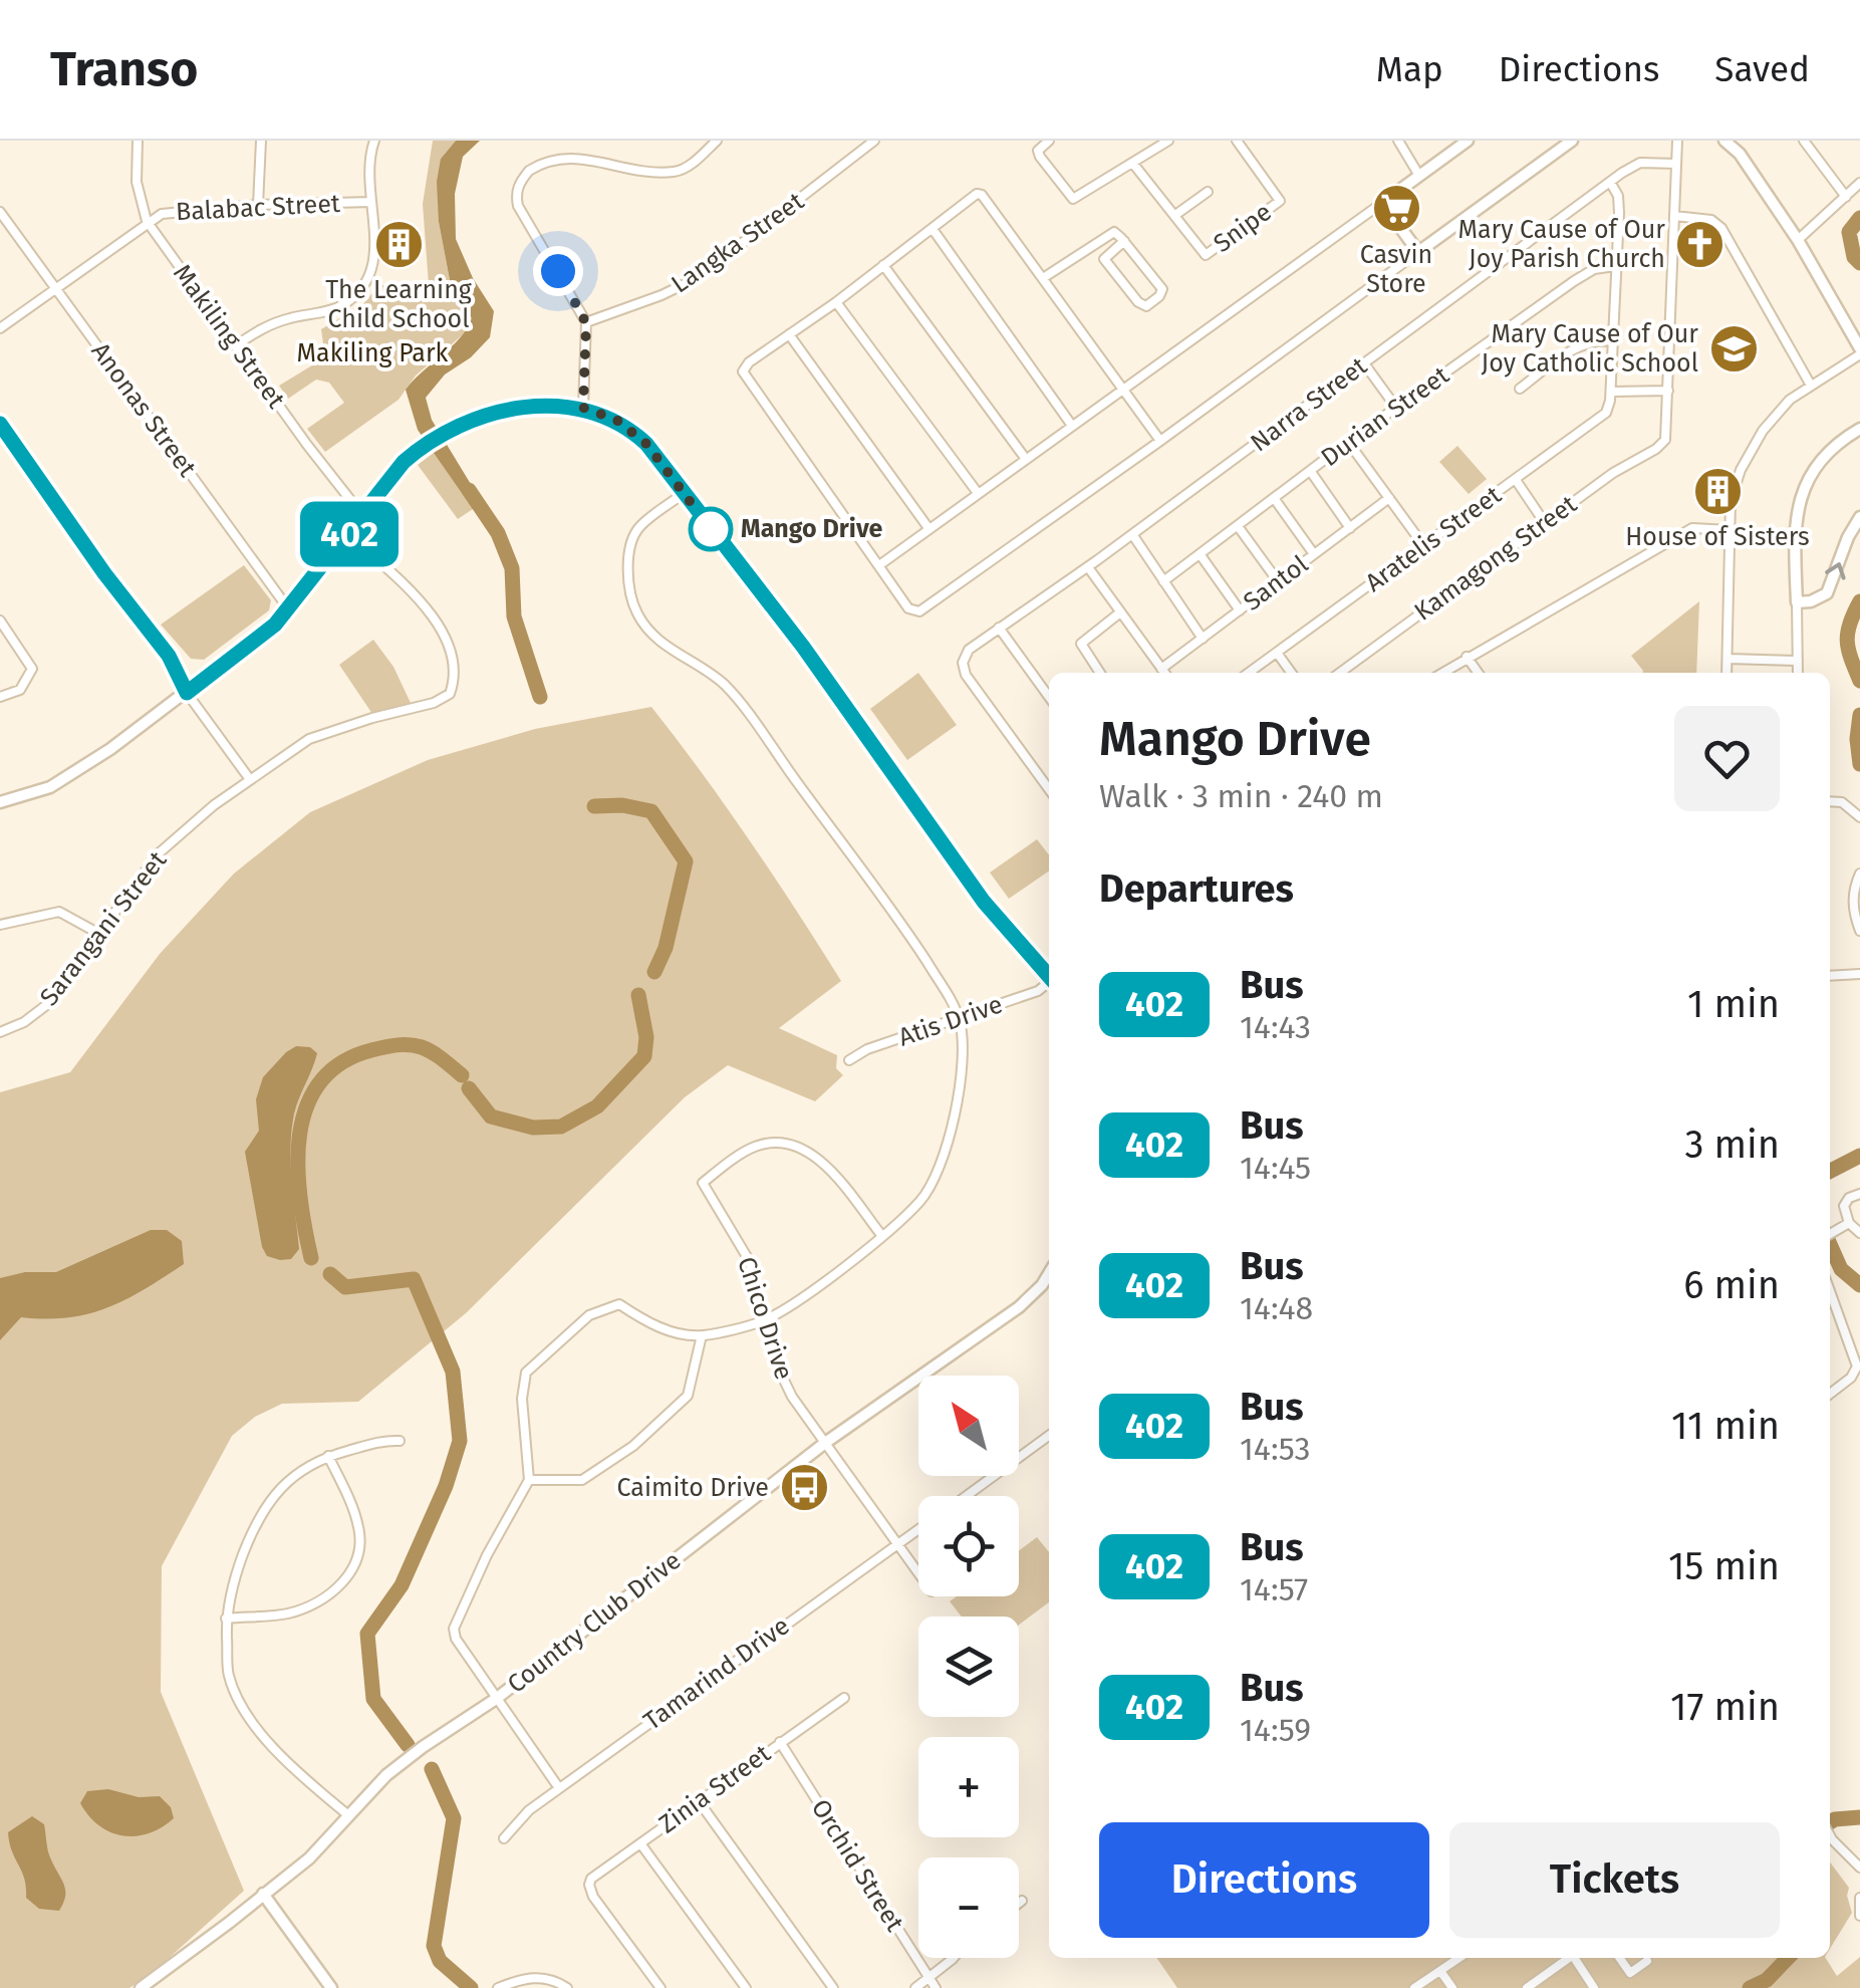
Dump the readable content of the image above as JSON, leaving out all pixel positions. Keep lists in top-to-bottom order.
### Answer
{
  "streets": {
    "street": [
      "Balabac Street",
      "Snipe",
      "Langka Street",
      "Makiling Street",
      "Narra Street",
      "Anonas Street",
      "Durian Street",
      "Aratelis Street",
      "Kamagong Street",
      "Santol",
      "Sarangani Street",
      "Atis Drive",
      "Chico Drive",
      "Country Club Drive",
      "Tamarind Drive",
      "Zinia Street",
      "Orchid Street"
    ]
  },
  "crossings": [
    ["Balabac Street", "Makiling Street"],
    ["Balabac Street", "Anonas Street"],
    ["Chico Drive", "Country Club Drive"],
    ["Zinia Street", "Orchid Street"]
  ],
  "parks": ["Makiling Park"],
  "places": {
    "supermarket": ["Casvin Store"],
    "building": ["The Learning Child School", "House of Sisters"],
    "church": ["Mary Cause of Our Joy Parish Church"],
    "school or university": ["Mary Cause of Our Joy Catholic School"],
    "other": ["Mango Drive"],
    "bus stop": ["Caimito Drive"]
  },
  "lines": ["bus line 402"],
  "north": "top left",
  "page": {
    "header": "Transo",
    "nav": ["Map", "Directions", "Saved"],
    "on_map": "402",
    "heading": [
      ["Mango Drive", "Walk · 3 min · 240 m"],
      "Departures"
    ],
    "list": [
      {
        "mark": "402",
        "name": "Bus",
        "note": "14:43",
        "value": "1 min"
      },
      {
        "mark": "402",
        "name": "Bus",
        "note": "14:45",
        "value": "3 min"
      },
      {
        "mark": "402",
        "name": "Bus",
        "note": "14:48",
        "value": "6 min"
      },
      {
        "mark": "402",
        "name": "Bus",
        "note": "14:53",
        "value": "11 min"
      },
      {
        "mark": "402",
        "name": "Bus",
        "note": "14:57",
        "value": "15 min"
      },
      {
        "mark": "402",
        "name": "Bus",
        "note": "14:59",
        "value": "17 min"
      }
    ],
    "map_buttons": ["+", "−"],
    "buttons": ["Directions", "Tickets"]
  }
}
